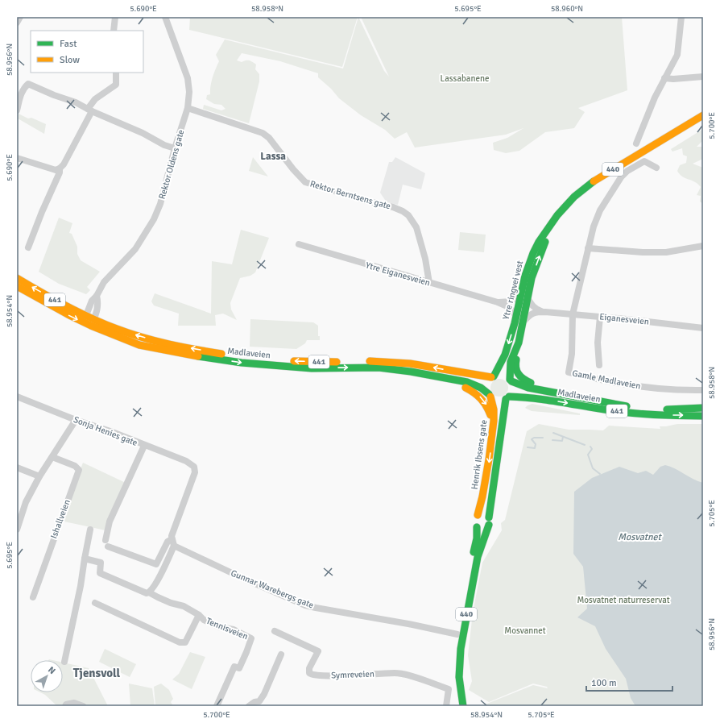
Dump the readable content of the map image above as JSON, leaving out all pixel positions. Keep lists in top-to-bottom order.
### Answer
{
  "streets": {
    "main road": [
      "440",
      "Ytre ringvei vest",
      "441",
      "Madlaveien",
      "Henrik Ibsens gate"
    ],
    "street": [
      "Rektor Oldens gate",
      "Rektor Berntsens gate",
      "Ytre Eiganesveien",
      "Eiganesveien",
      "Gamle Madlaveien",
      "Sonja Henies gate",
      "Ishallveien",
      "Gunnar Warebergs gate",
      "Tennisveien",
      "Symreveien"
    ]
  },
  "crossings": [
    ["Rektor Oldens gate", "Rektor Berntsens gate"],
    ["Rektor Oldens gate", "Madlaveien"],
    ["440", "Henrik Ibsens gate"],
    ["440", "Gunnar Warebergs gate"],
    ["Rektor Berntsens gate", "Ytre Eiganesveien"],
    ["Ytre Eiganesveien", "Ytre ringvei vest"],
    ["Ytre ringvei vest", "441"],
    ["Ytre ringvei vest", "Eiganesveien"],
    ["Ytre ringvei vest", "Madlaveien"],
    ["Ytre ringvei vest", "Henrik Ibsens gate"],
    ["441", "Madlaveien"],
    ["441", "Henrik Ibsens gate"],
    ["Eiganesveien", "Gamle Madlaveien"],
    ["Madlaveien", "Henrik Ibsens gate"]
  ],
  "districts": ["Lassa", "Tjensvoll"],
  "water": ["Mosvatnet"],
  "parks": ["Lassabanene", "Mosvatnet naturreservat", "Mosvannet"],
  "legend": ["Fast", "Slow"],
  "scale_bar": "100 m",
  "north": "top right",
  "coordinates": [
    "5.690°E",
    "58.958°N",
    "5.695°E",
    "58.960°N",
    "58.956°N",
    "5.700°E",
    "58.954°N",
    "5.705°E"
  ]
}
